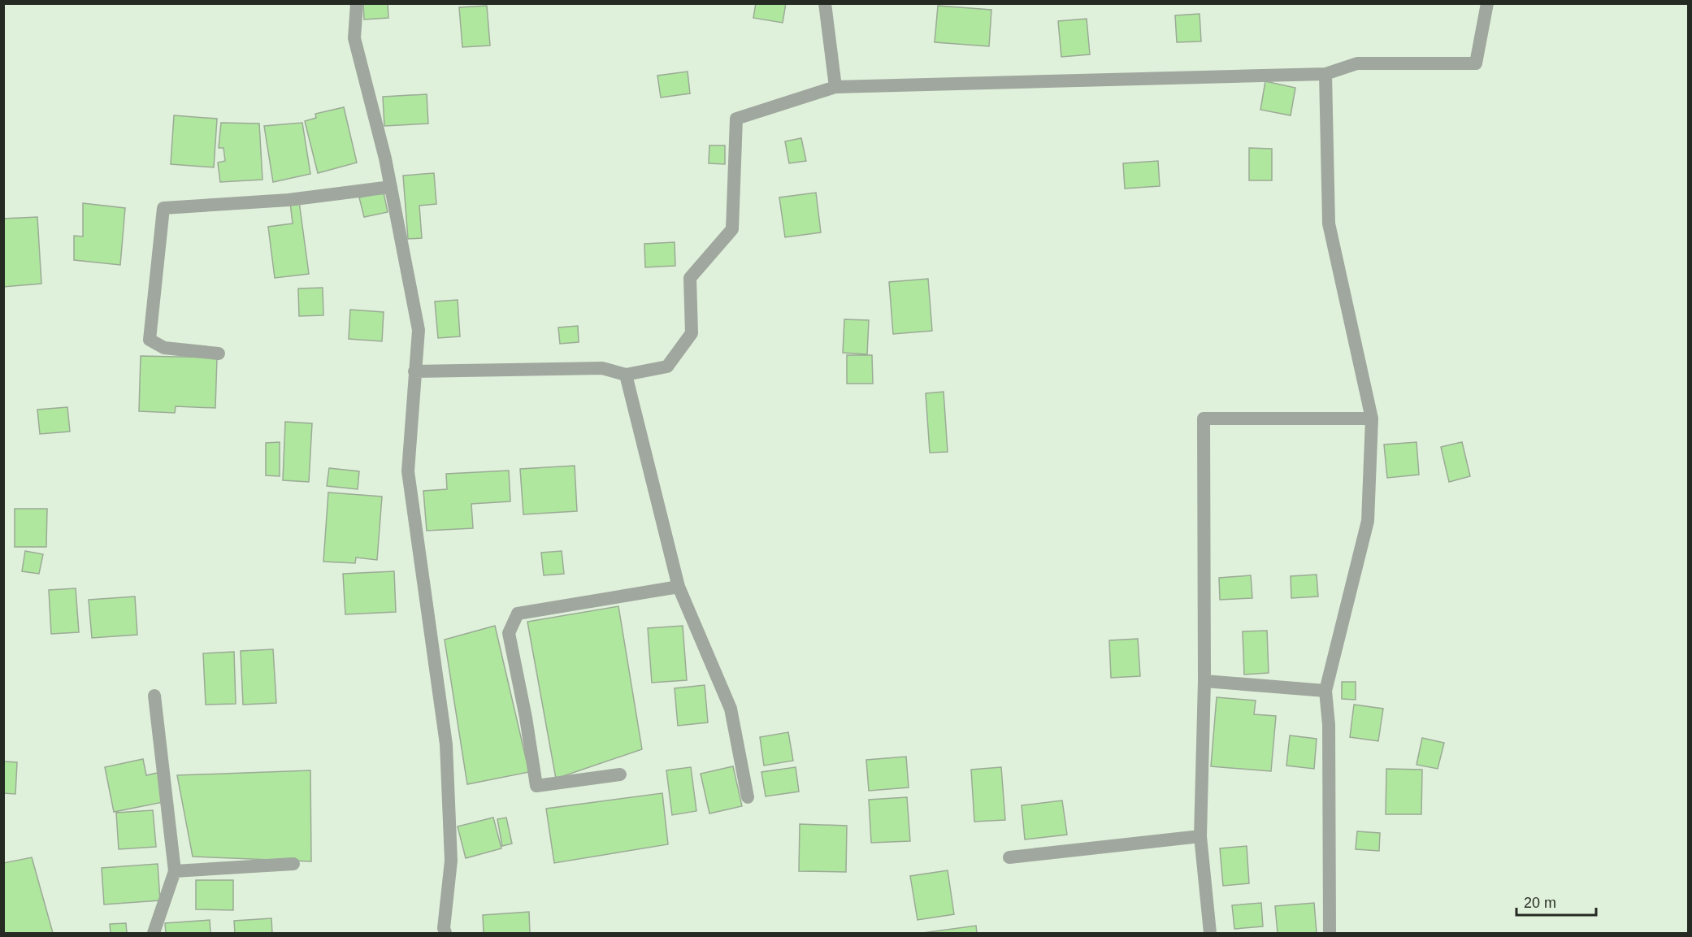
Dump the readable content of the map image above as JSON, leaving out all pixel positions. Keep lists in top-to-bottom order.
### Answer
{
  "scale_bar": "20 m"
}
